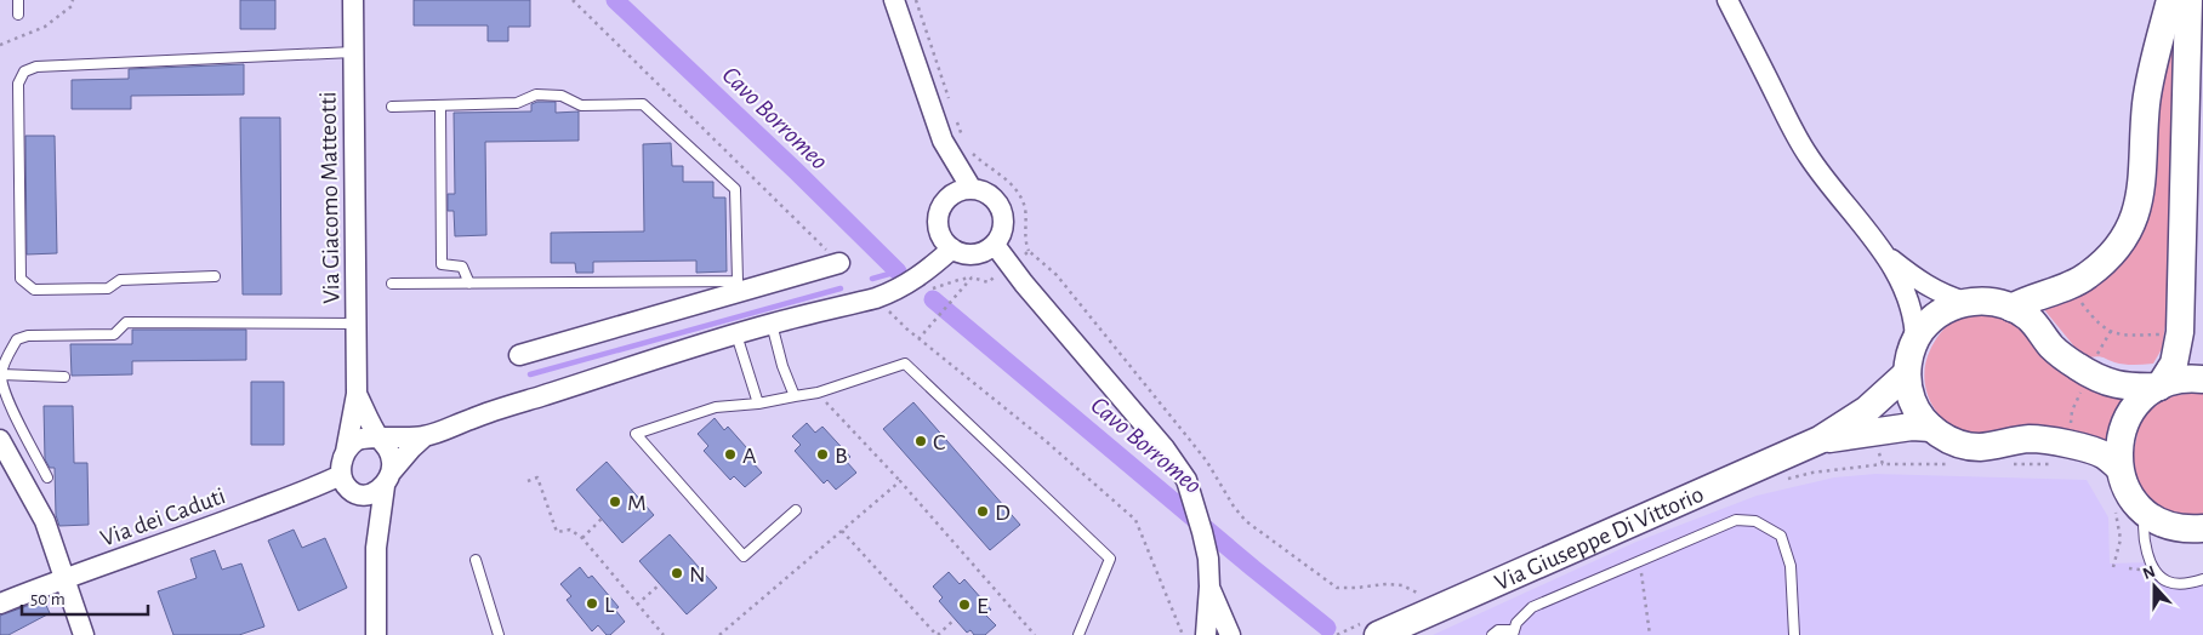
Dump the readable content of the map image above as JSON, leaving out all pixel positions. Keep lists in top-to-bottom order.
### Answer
{
  "streets": {
    "main road": ["Via Giuseppe Di Vittorio"],
    "street": ["Via Giacomo Matteotti", "Via dei Caduti"]
  },
  "crossings": [
    ["Via Giacomo Matteotti", "Via dei Caduti"]
  ],
  "water": ["Cavo Borromeo"],
  "places": [
    "C",
    "A",
    "B",
    "M",
    "D",
    "N",
    "L",
    "E"
  ],
  "scale_bar": "50 m",
  "north": "top"
}
